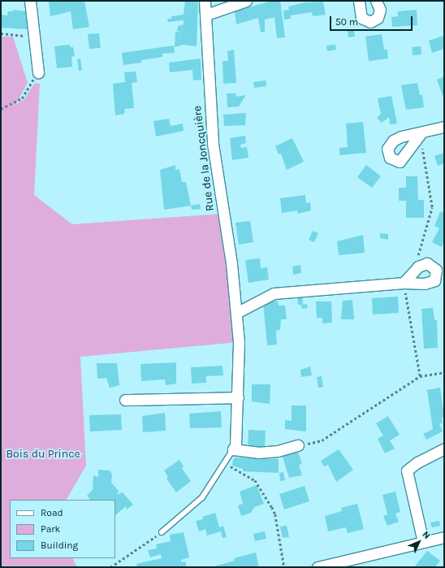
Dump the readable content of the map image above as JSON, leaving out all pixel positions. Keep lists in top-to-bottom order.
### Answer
{
  "streets": {
    "street": ["Rue de la Joncquière"]
  },
  "parks": ["Bois du Prince"],
  "legend": ["Road", "Park", "Building"],
  "scale_bar": "50 m",
  "north": "top right"
}
